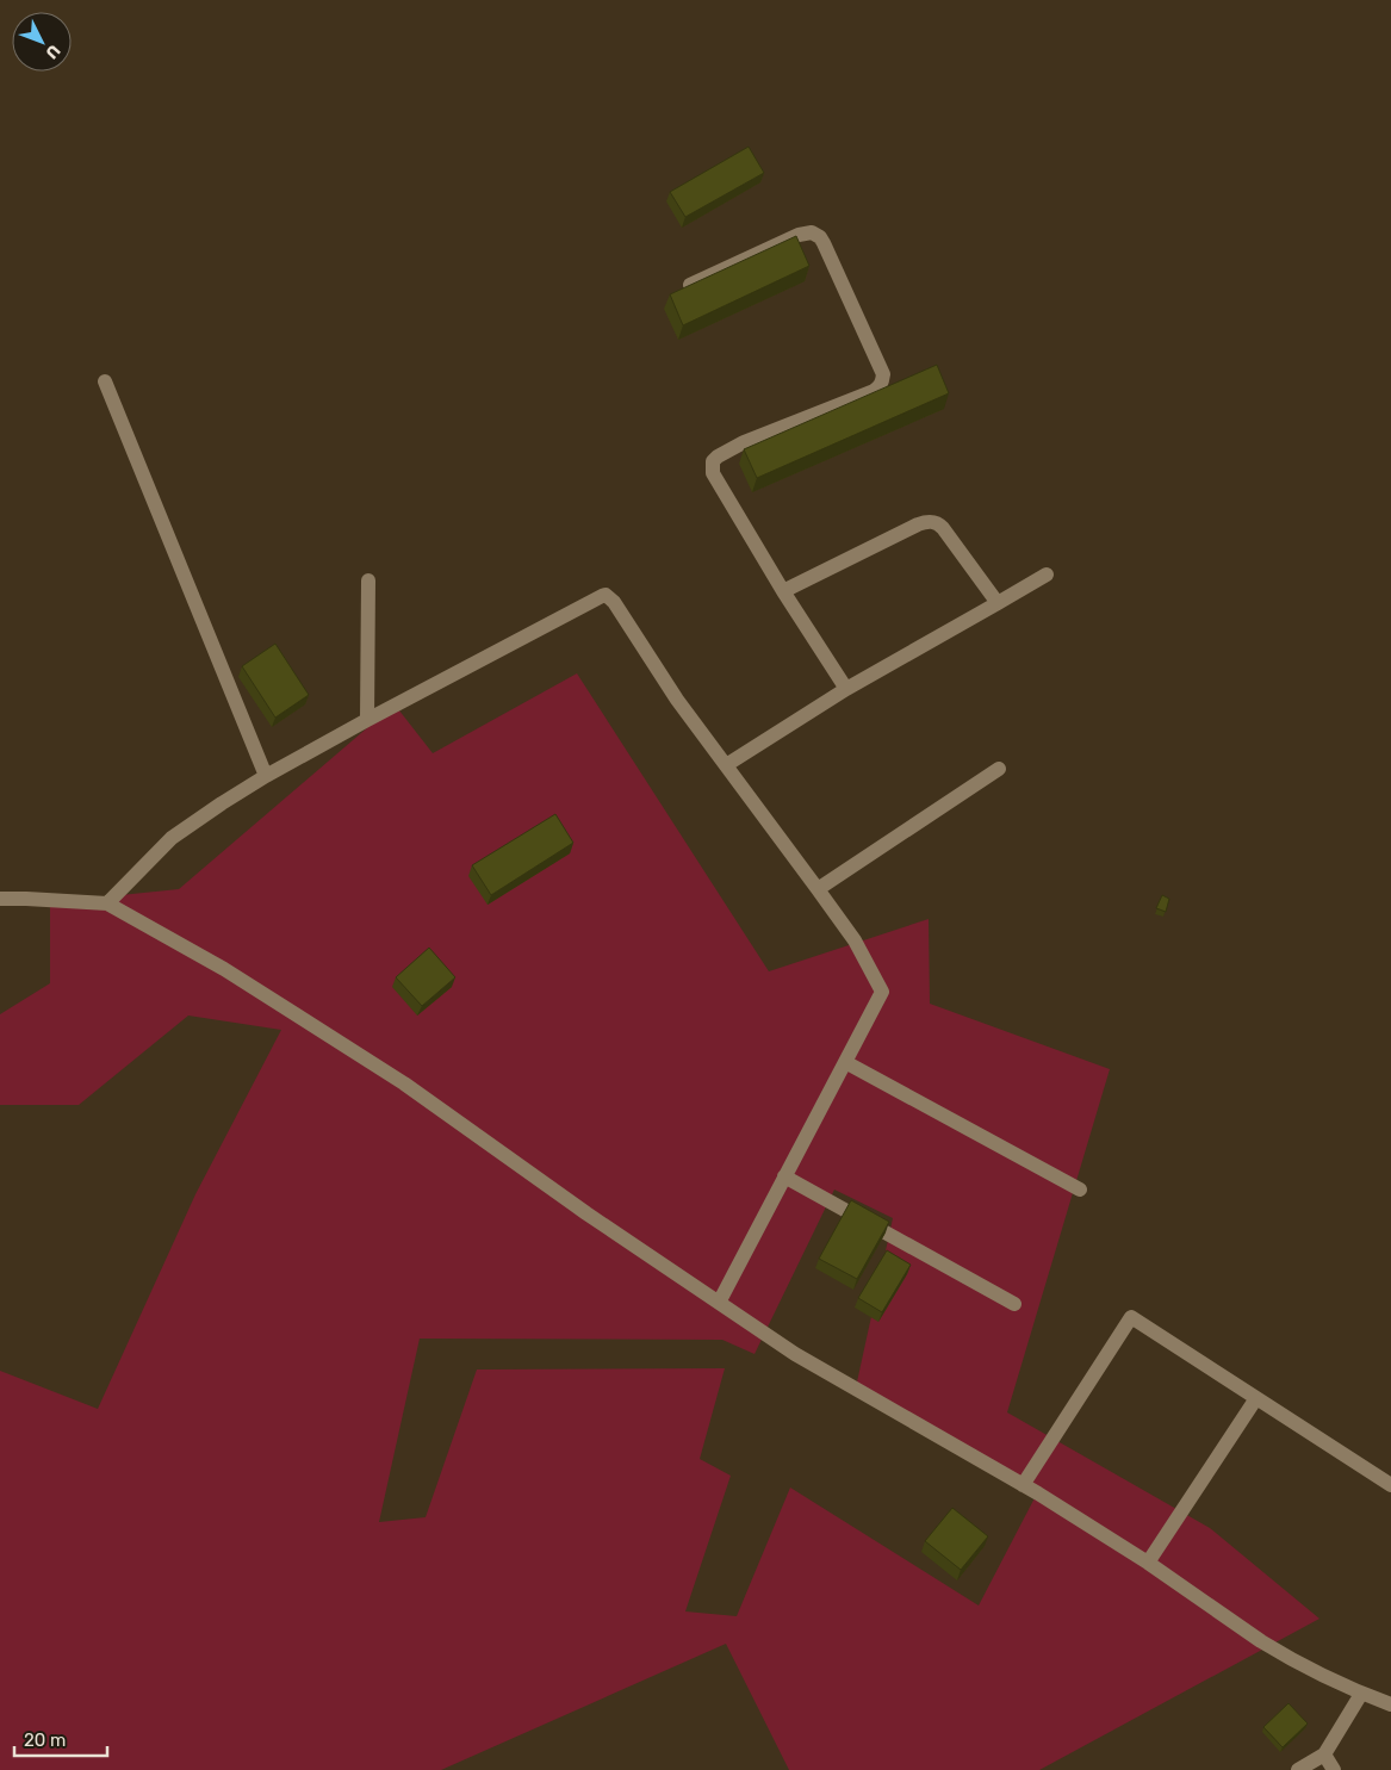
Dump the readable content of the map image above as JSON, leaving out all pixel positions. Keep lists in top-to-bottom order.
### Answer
{
  "scale_bar": "20 m",
  "north": "bottom right"
}
